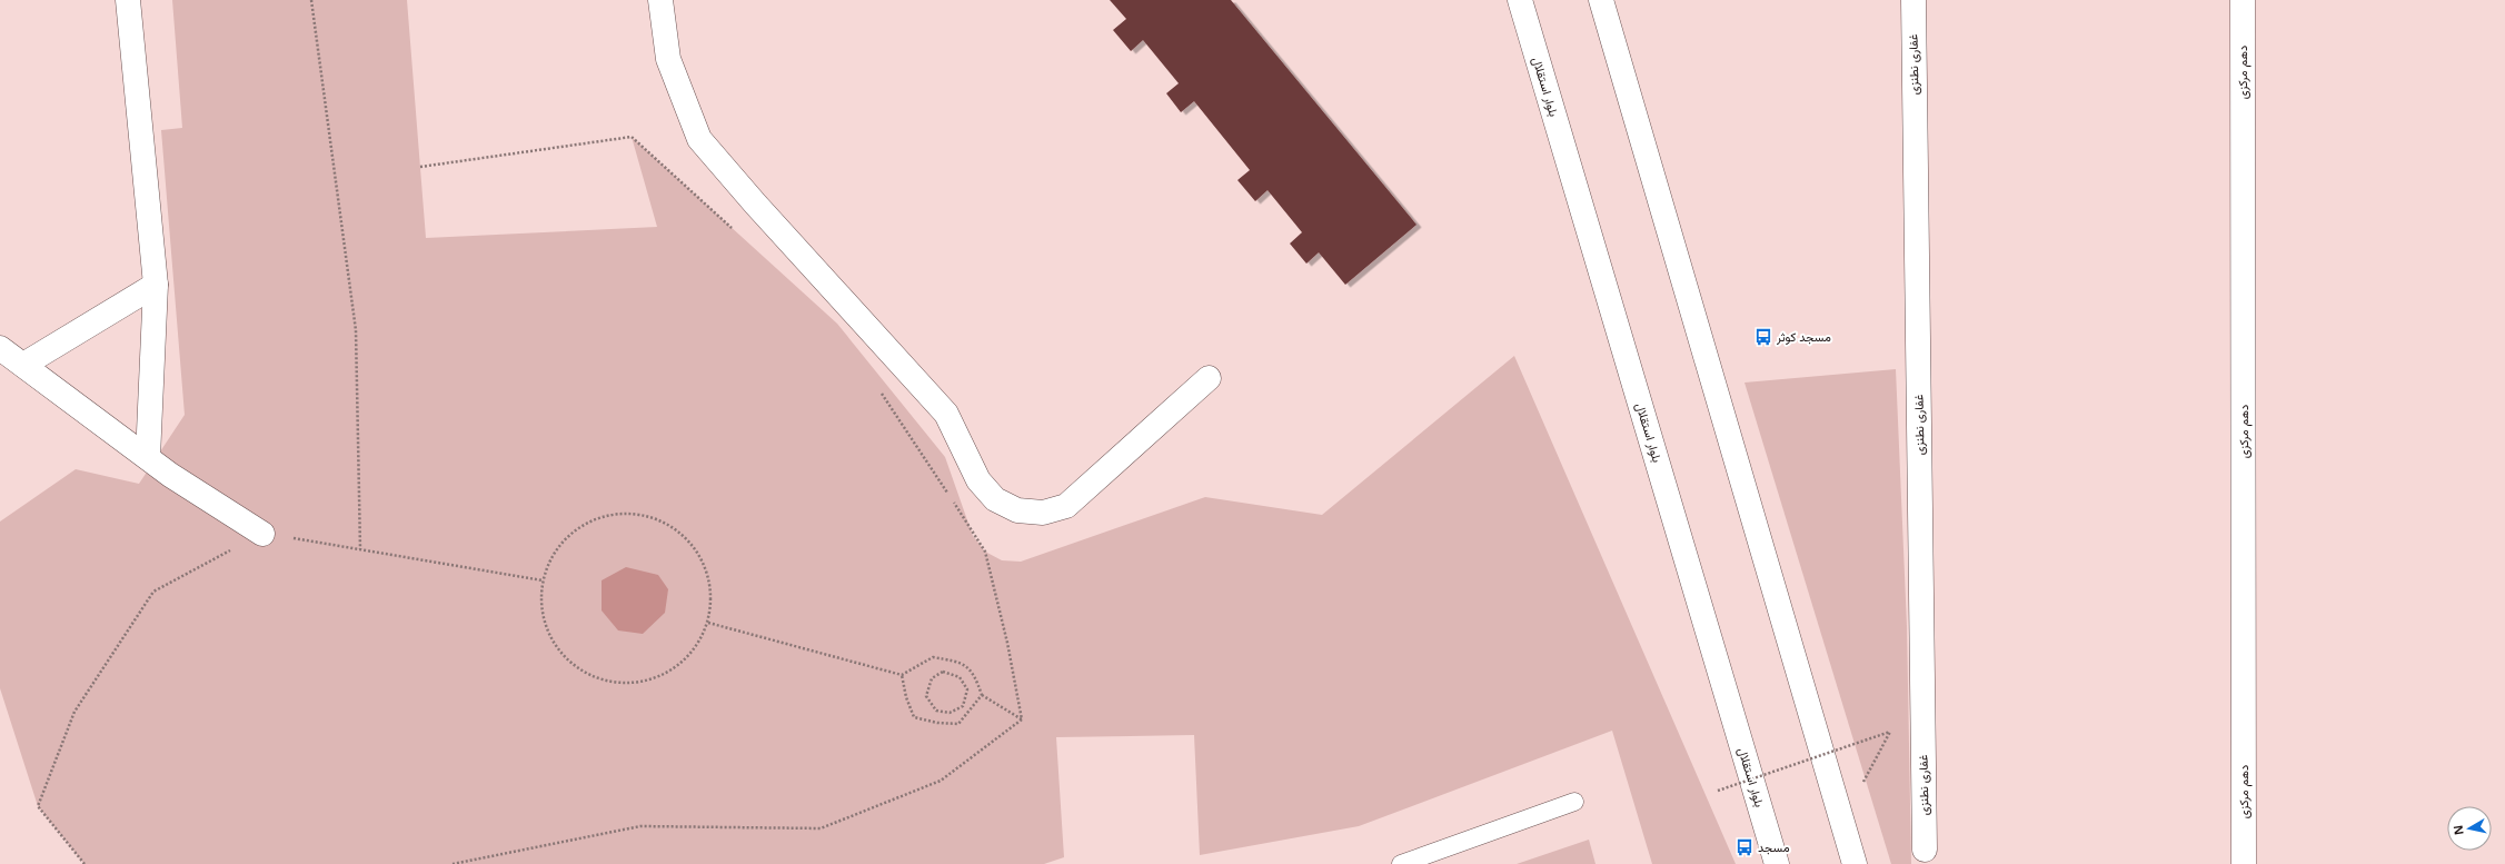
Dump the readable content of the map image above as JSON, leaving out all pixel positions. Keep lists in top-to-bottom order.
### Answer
{
  "streets": {
    "street": ["غفاری نطنزی", "دهم مرکزی", "بلوار استقلال"]
  },
  "places": {
    "bus stop": ["مسجد کوثر", "مسجد"]
  },
  "north": "left"
}
